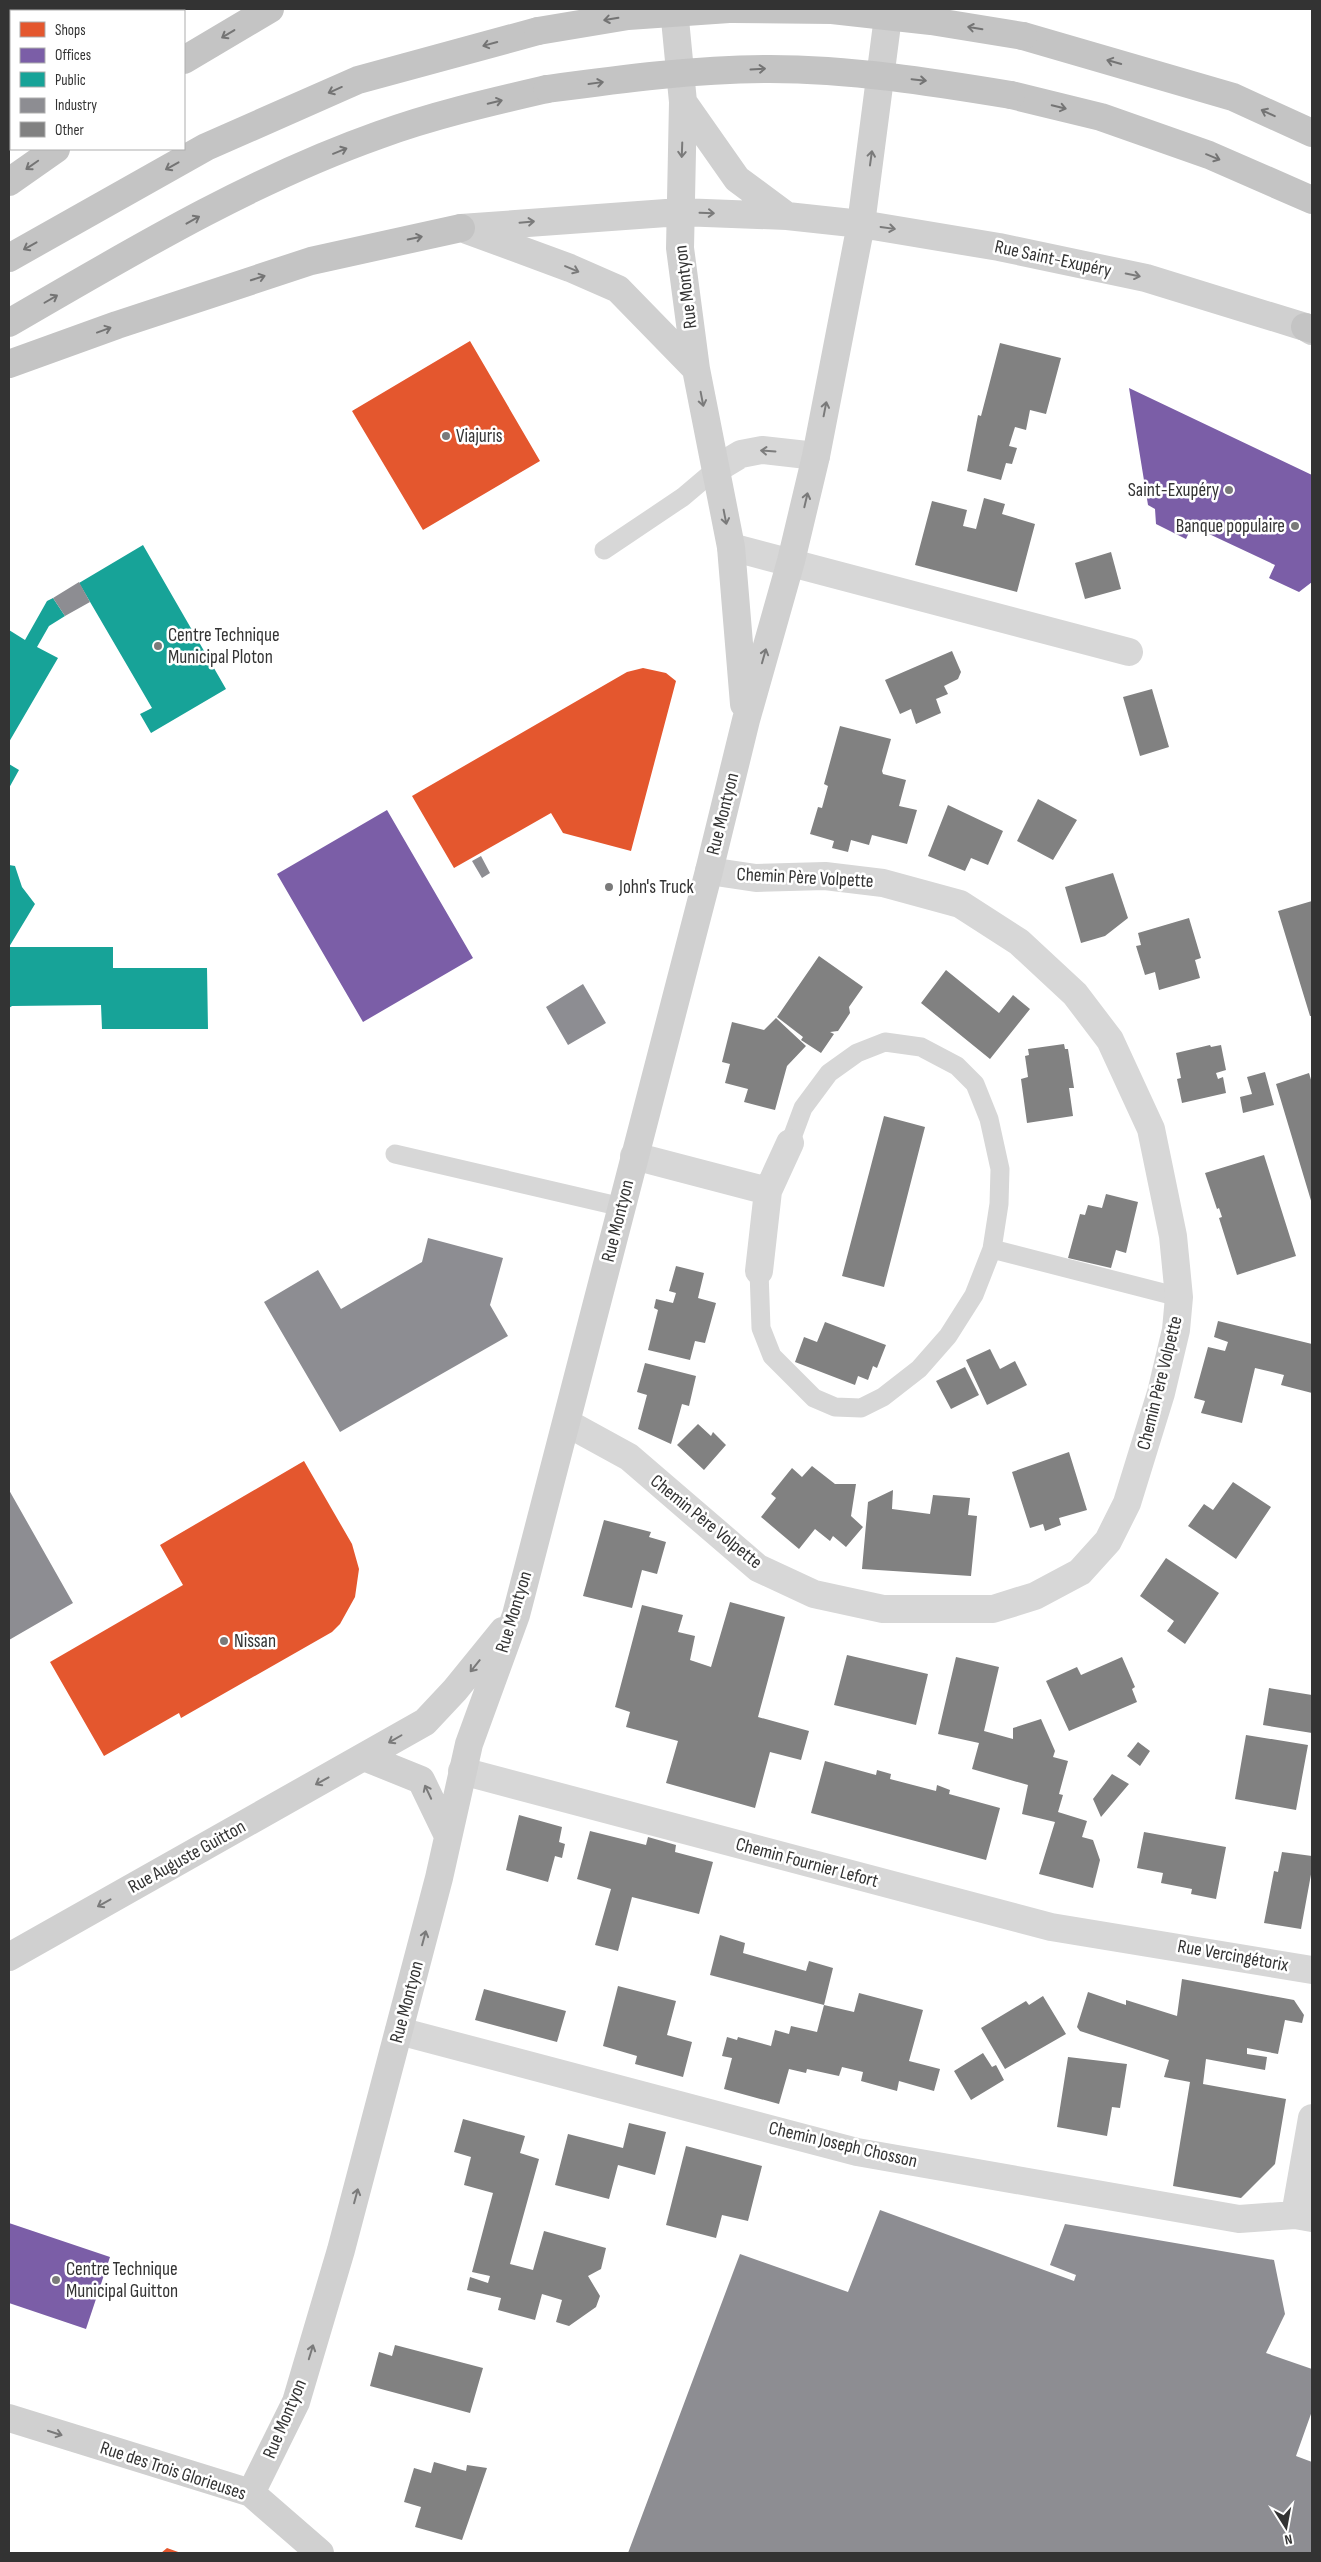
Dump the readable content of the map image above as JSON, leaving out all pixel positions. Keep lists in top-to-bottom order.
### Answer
{
  "streets": {
    "street": [
      "Rue Saint-Exupéry",
      "Rue Montyon",
      "Chemin Père Volpette",
      "Rue Auguste Guitton",
      "Chemin Fournier Lefort",
      "Rue Vercingétorix",
      "Chemin Joseph Chosson",
      "Rue des Trois Glorieuses"
    ]
  },
  "crossings": [
    ["Rue Saint-Exupéry", "Rue Montyon"],
    ["Rue Montyon", "Chemin Père Volpette"],
    ["Rue Montyon", "Rue Auguste Guitton"],
    ["Rue Montyon", "Chemin Fournier Lefort"],
    ["Rue Montyon", "Chemin Joseph Chosson"],
    ["Rue Montyon", "Rue des Trois Glorieuses"],
    ["Chemin Fournier Lefort", "Rue Vercingétorix"]
  ],
  "one_way": ["Rue Saint-Exupéry", "Rue Auguste Guitton", "Rue des Trois Glorieuses"],
  "places": [
    "Viajuris",
    "Saint-Exupéry",
    "Banque populaire",
    "Centre Technique Municipal Ploton",
    "John's Truck",
    "Nissan",
    "Centre Technique Municipal Guitton"
  ],
  "legend": [
    "Shops",
    "Offices",
    "Public",
    "Industry",
    "Other"
  ],
  "north": "bottom"
}
